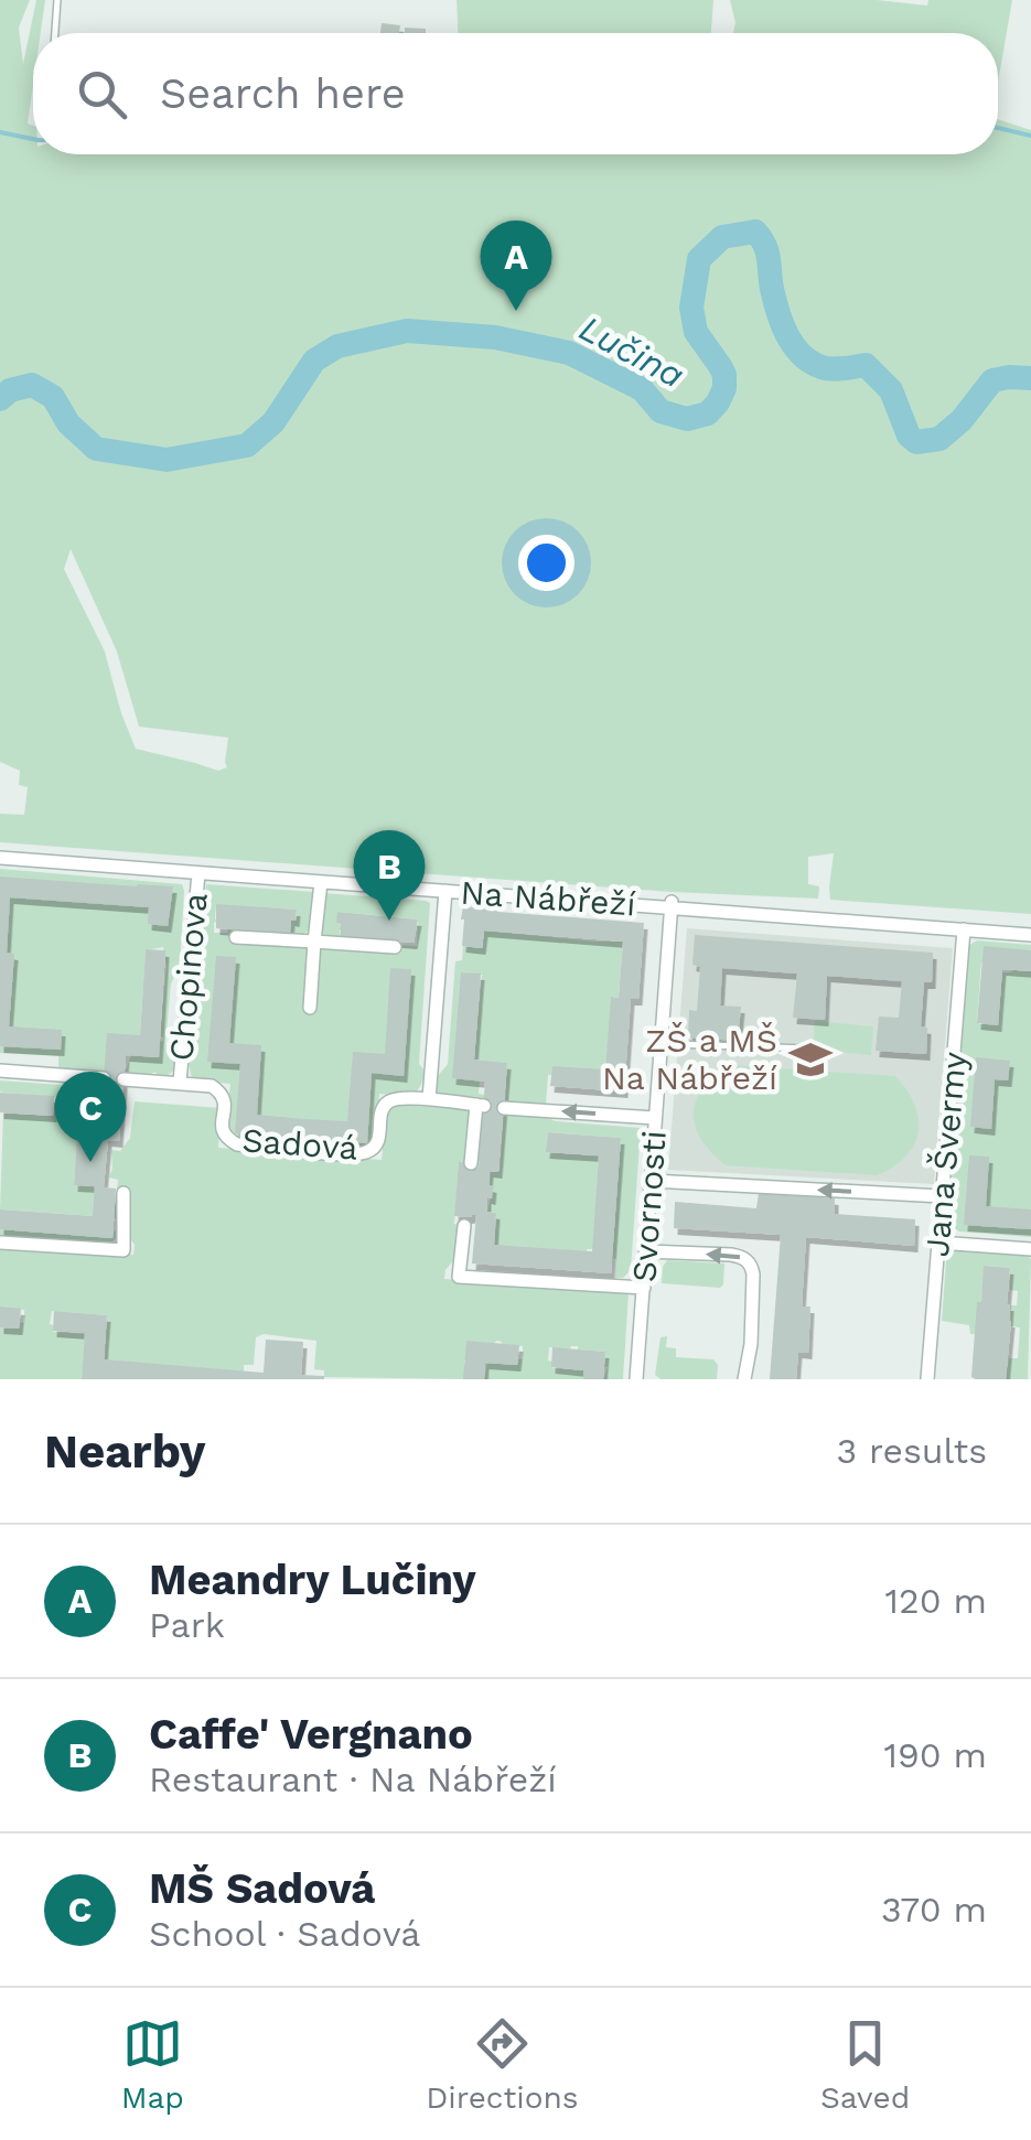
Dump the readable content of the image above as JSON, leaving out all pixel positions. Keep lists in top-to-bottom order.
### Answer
{
  "streets": {
    "street": [
      "Na Nábřeží",
      "Chopinova",
      "Sadová",
      "Jana Švermy",
      "Svornosti"
    ]
  },
  "crossings": [
    ["Na Nábřeží", "Chopinova"],
    ["Na Nábřeží", "Jana Švermy"],
    ["Na Nábřeží", "Svornosti"],
    ["Chopinova", "Sadová"]
  ],
  "water": ["Lučina"],
  "places": {
    "school or university": ["ZŠ a MŠ Na Nábřeží"]
  },
  "page": {
    "search": "Search here",
    "pins": ["A", "B", "C"],
    "heading": ["Nearby", "3 results"],
    "list": [
      {
        "mark": "A",
        "name": "Meandry Lučiny",
        "note": "Park",
        "value": "120 m"
      },
      {
        "mark": "B",
        "name": "Caffe' Vergnano",
        "note": "Restaurant · Na Nábřeží",
        "value": "190 m"
      },
      {
        "mark": "C",
        "name": "MŠ Sadová",
        "note": "School · Sadová",
        "value": "370 m"
      }
    ],
    "nav": ["Map", "Directions", "Saved"]
  }
}
